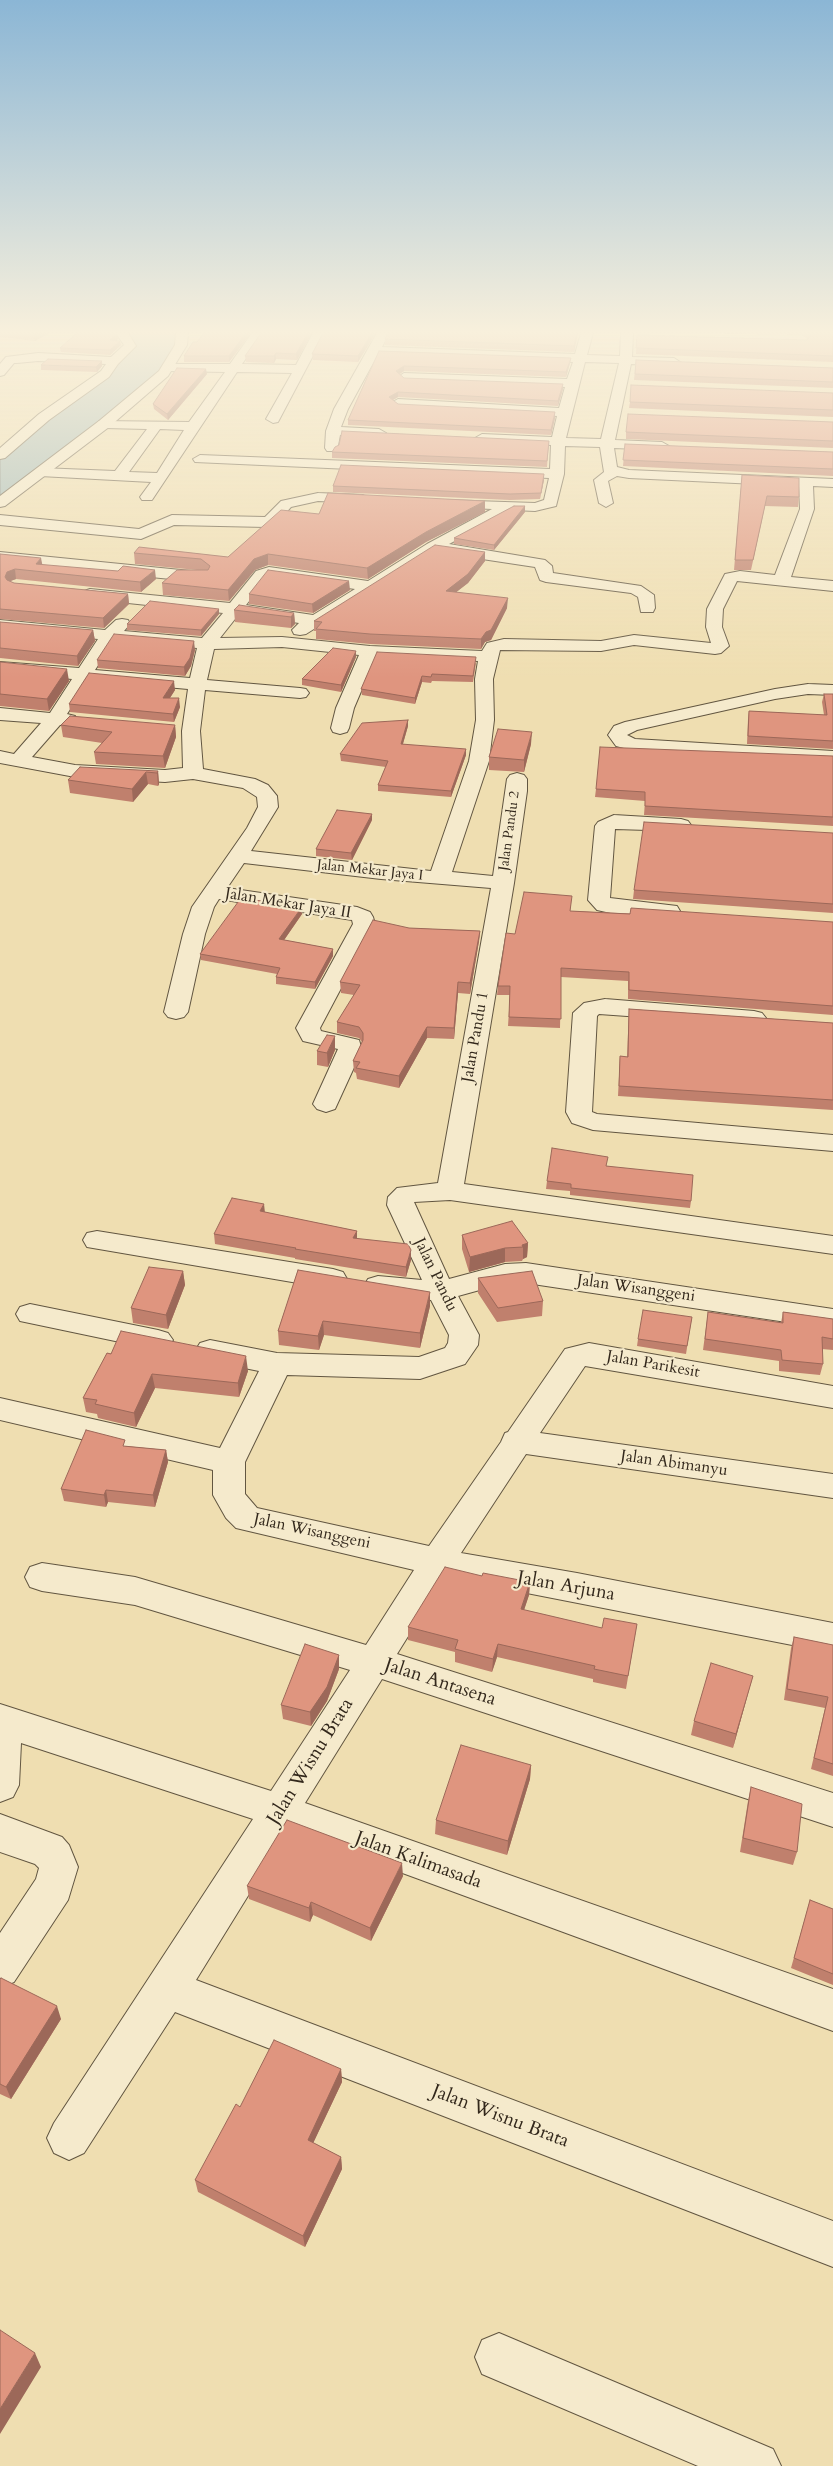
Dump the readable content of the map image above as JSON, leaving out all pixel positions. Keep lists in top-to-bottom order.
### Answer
{
  "streets": {
    "street": [
      "Jalan Pandu 2",
      "Jalan Mekar Jaya I",
      "Jalan Mekar Jaya II",
      "Jalan Pandu 1",
      "Jalan Pandu",
      "Jalan Wisanggeni",
      "Jalan Parikesit",
      "Jalan Abimanyu",
      "Jalan Arjuna",
      "Jalan Antasena",
      "Jalan Wisnu Brata",
      "Jalan Kalimasada"
    ]
  },
  "crossings": [
    ["Jalan Pandu 2", "Jalan Mekar Jaya I"],
    ["Jalan Pandu 2", "Jalan Pandu 1"],
    ["Jalan Mekar Jaya I", "Jalan Pandu 1"],
    ["Jalan Pandu 1", "Jalan Pandu"],
    ["Jalan Pandu", "Jalan Wisanggeni"],
    ["Jalan Wisanggeni", "Jalan Arjuna"],
    ["Jalan Wisanggeni", "Jalan Wisnu Brata"],
    ["Jalan Parikesit", "Jalan Abimanyu"],
    ["Jalan Arjuna", "Jalan Wisnu Brata"],
    ["Jalan Antasena", "Jalan Wisnu Brata"],
    ["Jalan Wisnu Brata", "Jalan Kalimasada"]
  ]
}
